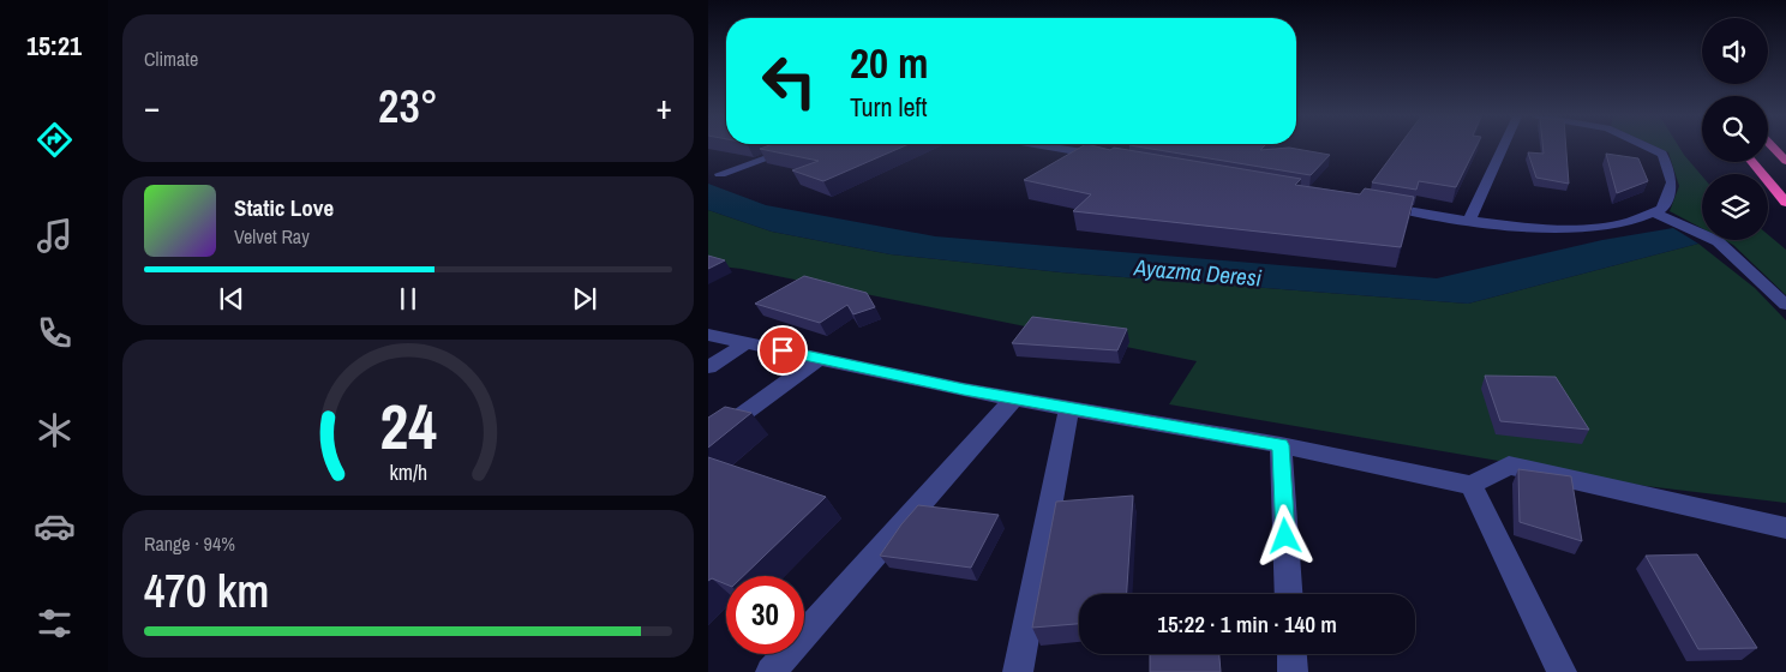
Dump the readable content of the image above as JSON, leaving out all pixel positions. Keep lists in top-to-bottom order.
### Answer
{
  "water": ["Ayazma Deresi"],
  "page": {
    "tabs": "15:21",
    "tile": [
      "Climate",
      ["Range · 94%", "470 km"]
    ],
    "turn": ["20 m", "Turn left"],
    "heat": ["−", "23°", "+"],
    "song": ["Static Love", "Velvet Ray"],
    "limit": "30",
    "trip": "15:22 · 1 min · 140 m",
    "gauge": ["24", "km/h"]
  }
}
